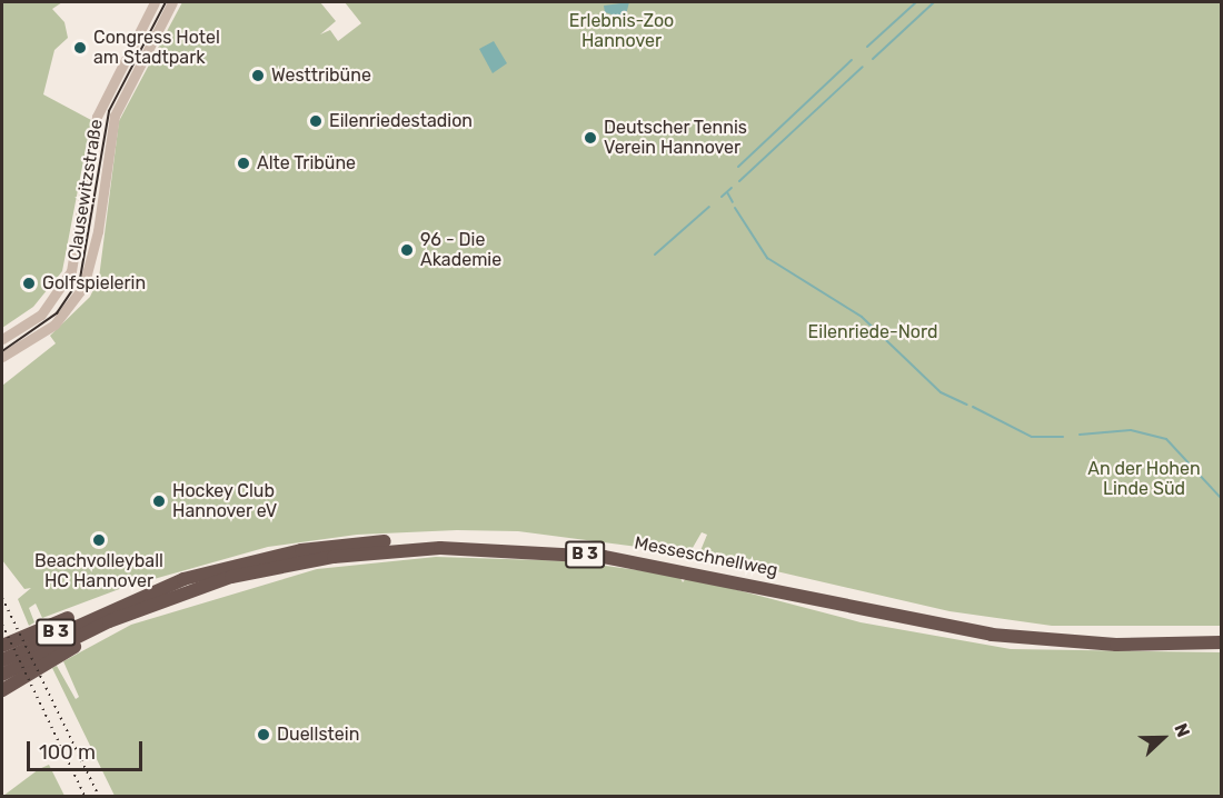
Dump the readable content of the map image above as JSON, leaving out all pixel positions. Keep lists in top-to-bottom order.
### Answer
{
  "streets": {
    "highway": ["B 3", "Messeschnellweg"],
    "street": ["Clausewitzstraße"]
  },
  "parks": ["Erlebnis-Zoo Hannover", "Eilenriede-Nord", "An der Hohen Linde Süd"],
  "places": [
    "Congress Hotel am Stadtpark",
    "Westtribüne",
    "Eilenriedestadion",
    "Deutscher Tennis Verein Hannover",
    "Alte Tribüne",
    "96 - Die Akademie",
    "Golfspielerin",
    "Hockey Club Hannover eV",
    "Beachvolleyball HC Hannover",
    "Duellstein"
  ],
  "scale_bar": "100 m",
  "north": "right"
}
